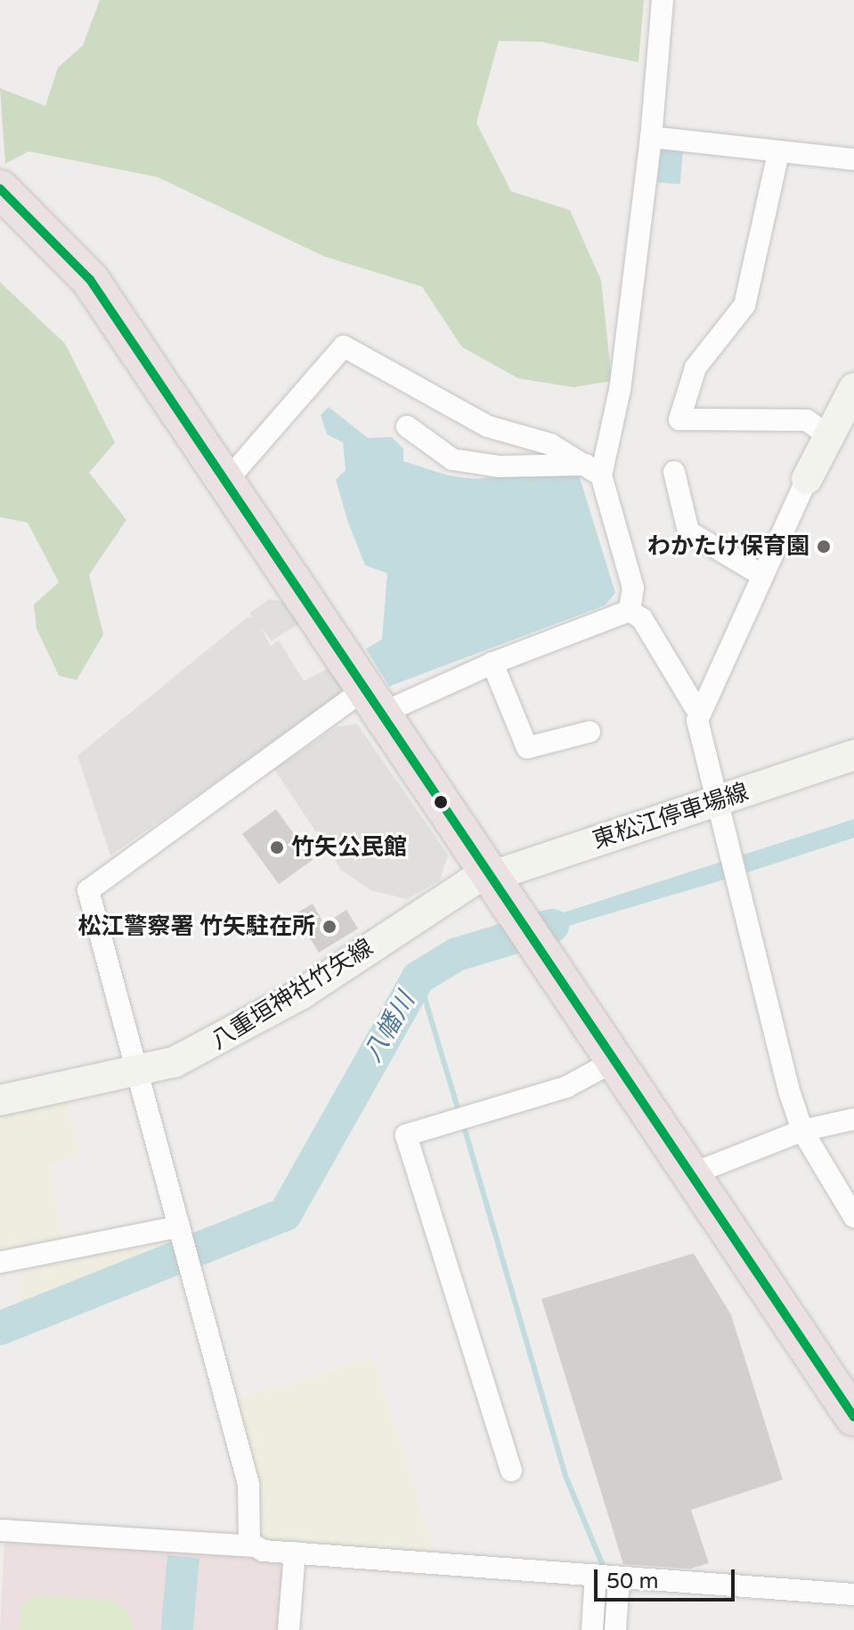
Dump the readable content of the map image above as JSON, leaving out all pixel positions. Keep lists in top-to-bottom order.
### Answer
{
  "streets": {
    "main road": ["東松江停車場線", "八重垣神社竹矢線"]
  },
  "crossings": [
    ["東松江停車場線", "八重垣神社竹矢線"]
  ],
  "water": ["八幡川"],
  "places": ["わかたけ保育園", "竹矢公民館", "松江警察署 竹矢駐在所"],
  "scale_bar": "50 m"
}
